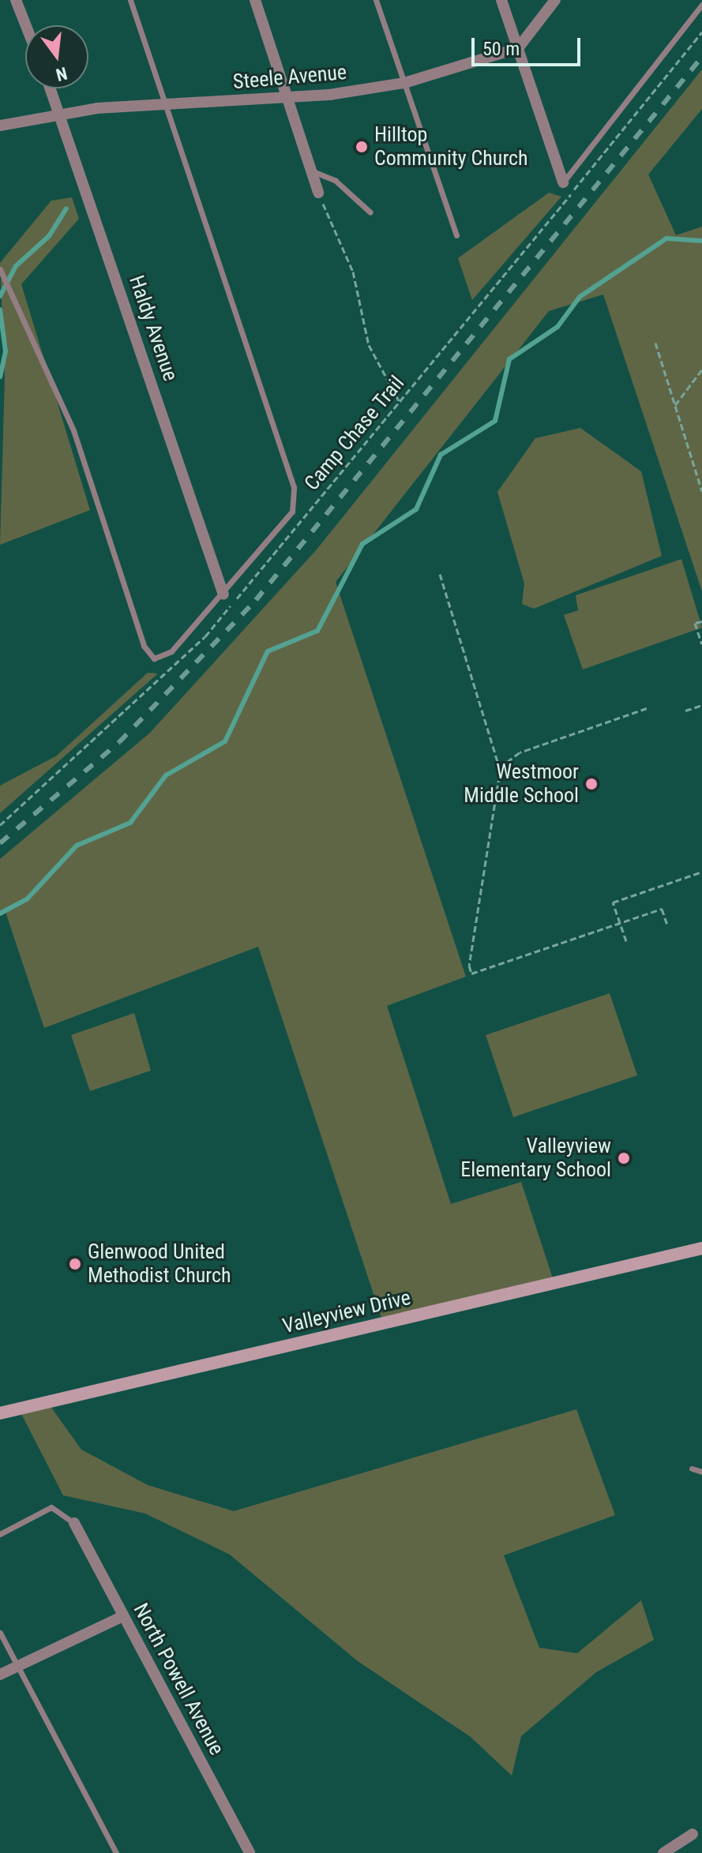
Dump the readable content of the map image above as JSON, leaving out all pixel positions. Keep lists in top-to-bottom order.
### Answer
{
  "streets": {
    "street": [
      "Steele Avenue",
      "Haldy Avenue",
      "Valleyview Drive",
      "North Powell Avenue"
    ],
    "path": ["Camp Chase Trail"]
  },
  "crossings": [
    ["Steele Avenue", "Haldy Avenue"]
  ],
  "places": [
    "Hilltop Community Church",
    "Westmoor Middle School",
    "Valleyview Elementary School",
    "Glenwood United Methodist Church"
  ],
  "scale_bar": "50 m",
  "north": "bottom"
}
